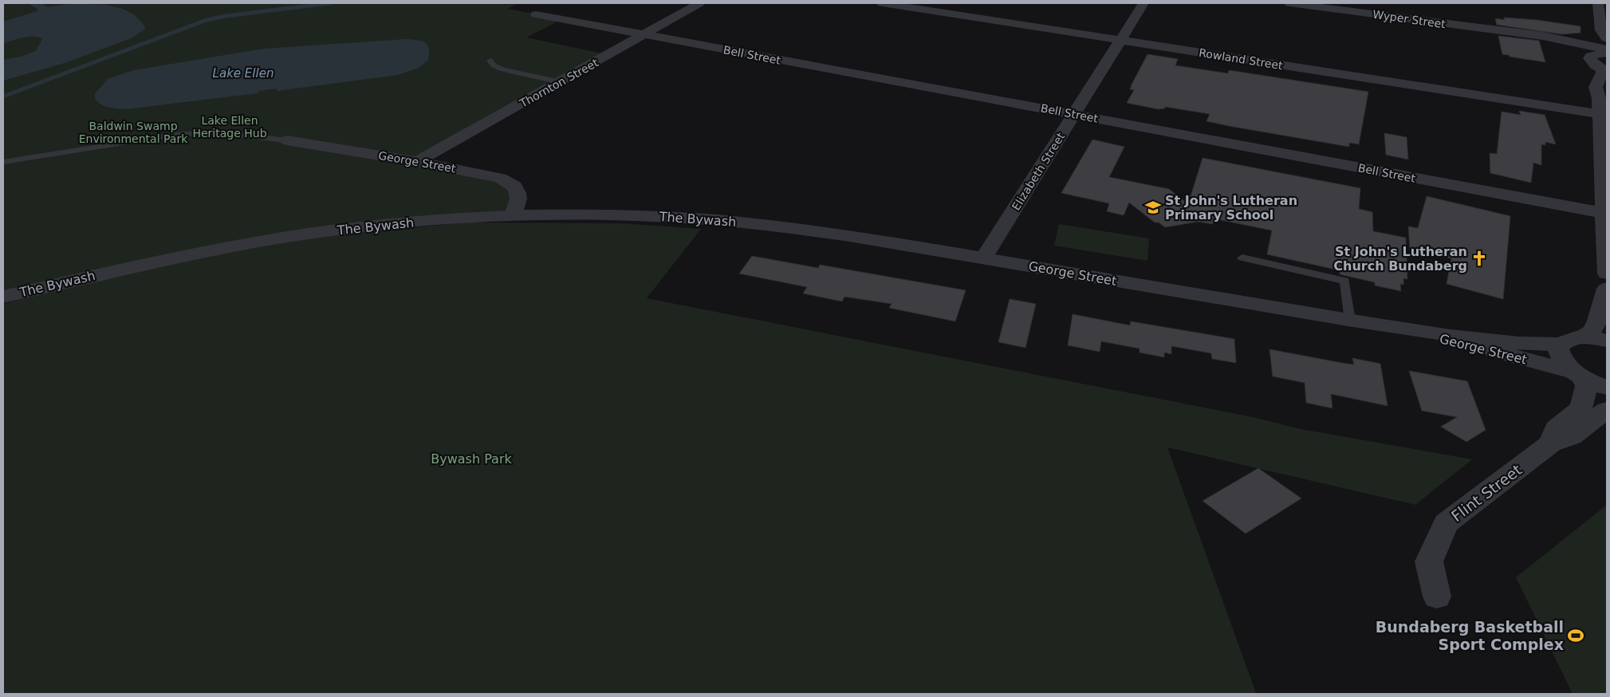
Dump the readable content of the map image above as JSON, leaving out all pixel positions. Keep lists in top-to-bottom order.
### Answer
{
  "streets": {
    "street": [
      "Wyper Street",
      "Bell Street",
      "Rowland Street",
      "Thornton Street",
      "George Street",
      "Elizabeth Street",
      "The Bywash",
      "Flint Street"
    ]
  },
  "crossings": [
    ["Bell Street", "Thornton Street"],
    ["Bell Street", "Elizabeth Street"],
    ["Rowland Street", "Elizabeth Street"],
    ["Thornton Street", "George Street"],
    ["George Street", "Elizabeth Street"],
    ["George Street", "The Bywash"],
    ["George Street", "Flint Street"]
  ],
  "water": ["Lake Ellen"],
  "parks": ["Lake Ellen Heritage Hub", "Baldwin Swamp Environmental Park", "Bywash Park"],
  "places": {
    "school or university": ["St John's Lutheran Primary School"],
    "church": ["St John's Lutheran Church Bundaberg"],
    "sports": ["Bundaberg Basketball Sport Complex"]
  }
}
